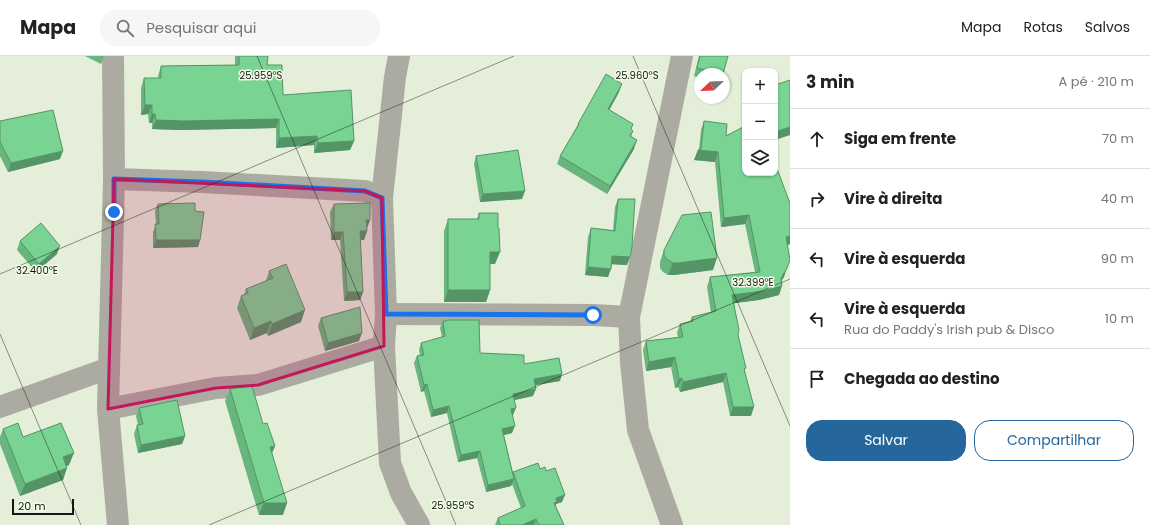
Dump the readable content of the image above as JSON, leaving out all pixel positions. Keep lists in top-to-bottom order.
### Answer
{
  "scale_bar": "20 m",
  "north": "bottom left",
  "page": {
    "header": "Mapa",
    "search": "Pesquisar aqui",
    "nav": ["Mapa", "Rotas", "Salvos"],
    "heading": ["3 min", "A pé · 210 m"],
    "map_buttons": ["+", "−"],
    "list": [
      ["Siga em frente", "70 m"],
      ["Vire à direita", "40 m"],
      ["Vire à esquerda", "90 m"],
      ["Vire à esquerda", "Rua do Paddy's Irish pub & Disco", "10 m"],
      "Chegada ao destino"
    ],
    "buttons": ["Salvar", "Compartilhar"],
    "scale": "20 m"
  },
  "coordinates": [
    "25.959°S",
    "25.960°S",
    "32.400°E",
    "32.399°E"
  ]
}
